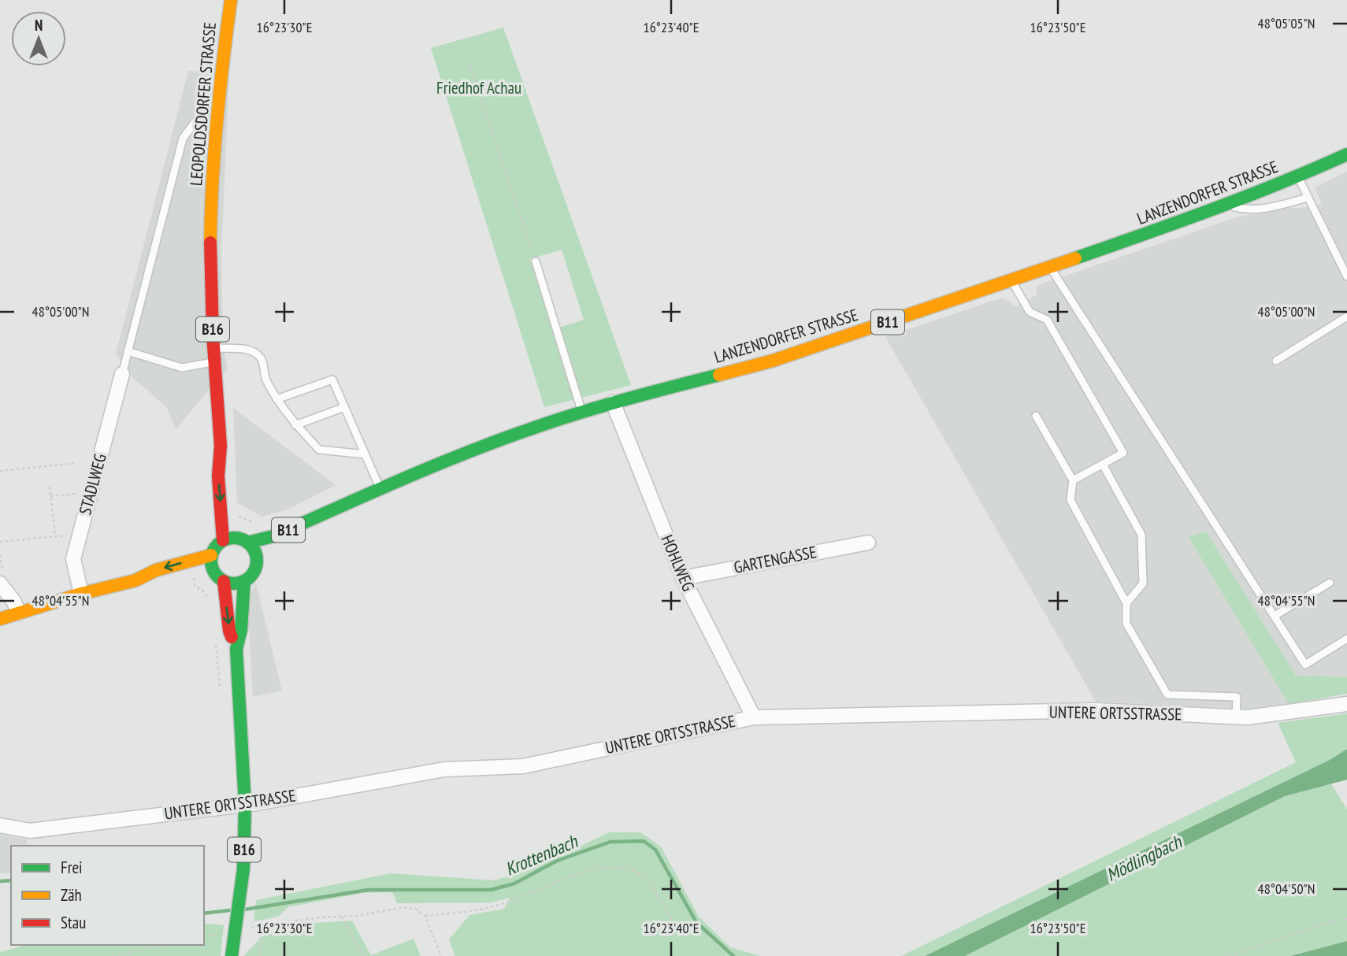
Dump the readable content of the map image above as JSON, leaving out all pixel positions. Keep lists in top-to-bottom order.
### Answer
{
  "streets": {
    "main road": [
      "LEOPOLDSDORFER STRASSE",
      "LANZENDORFER STRASSE",
      "B11",
      "B16"
    ],
    "street": [
      "STADLWEG",
      "GARTENGASSE",
      "HOHLWEG",
      "UNTERE ORTSSTRASSE"
    ]
  },
  "crossings": [
    ["LEOPOLDSDORFER STRASSE", "B16"],
    ["LANZENDORFER STRASSE", "B11"],
    ["LANZENDORFER STRASSE", "HOHLWEG"],
    ["B11", "B16"],
    ["B16", "UNTERE ORTSSTRASSE"],
    ["GARTENGASSE", "HOHLWEG"],
    ["HOHLWEG", "UNTERE ORTSSTRASSE"]
  ],
  "water": ["Krottenbach", "Mödlingbach"],
  "parks": ["Friedhof Achau"],
  "legend": ["Frei", "Zäh", "Stau"],
  "north": "top",
  "coordinates": [
    "48°05'05\"N",
    "16°23'30\"E",
    "16°23'40\"E",
    "16°23'50\"E",
    "48°05'00\"N",
    "48°04'55\"N",
    "48°04'50\"N"
  ]
}
